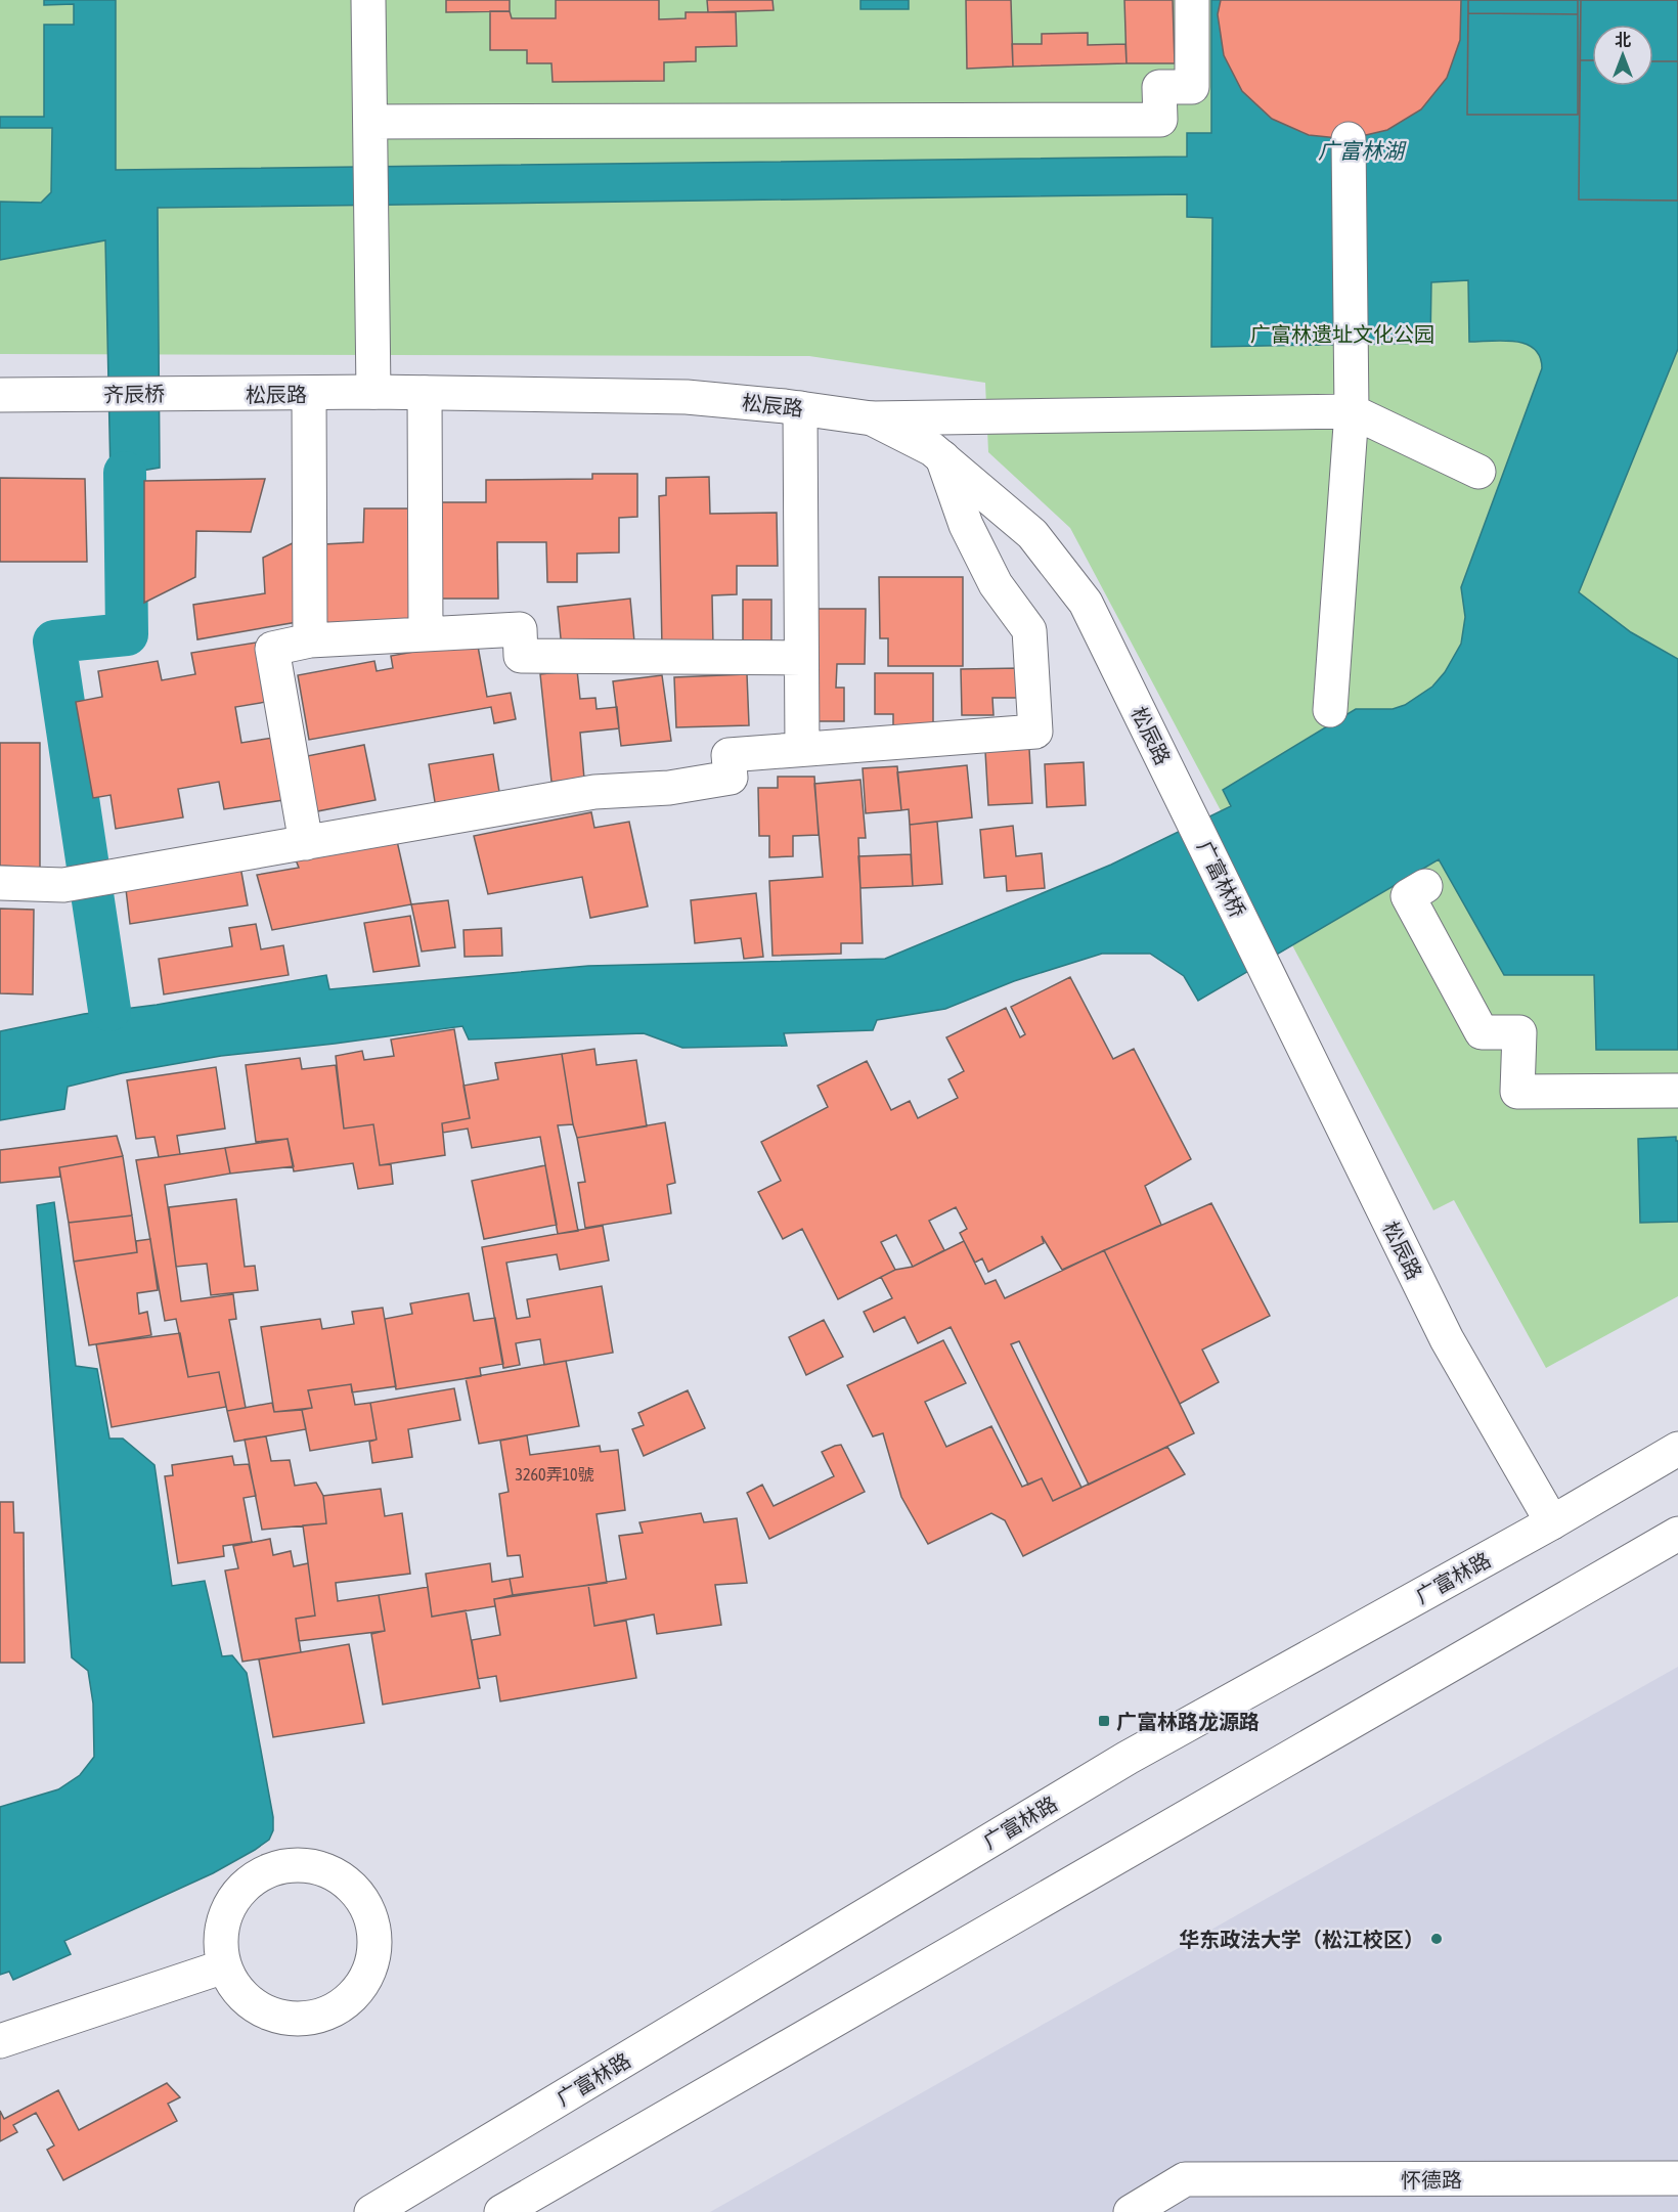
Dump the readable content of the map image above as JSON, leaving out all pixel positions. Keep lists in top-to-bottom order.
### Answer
{
  "streets": {
    "street": [
      "齐辰桥",
      "松辰路",
      "广富林桥",
      "广富林路",
      "怀德路"
    ]
  },
  "crossings": [
    ["齐辰桥", "松辰路"],
    ["松辰路", "广富林桥"],
    ["松辰路", "广富林路"]
  ],
  "water": ["广富林湖"],
  "parks": ["广富林遗址文化公园"],
  "places": {
    "transit": ["广富林路龙源路"],
    "other": ["华东政法大学（松江校区）"]
  },
  "house_numbers": ["3260弄10號"],
  "north": "top"
}
